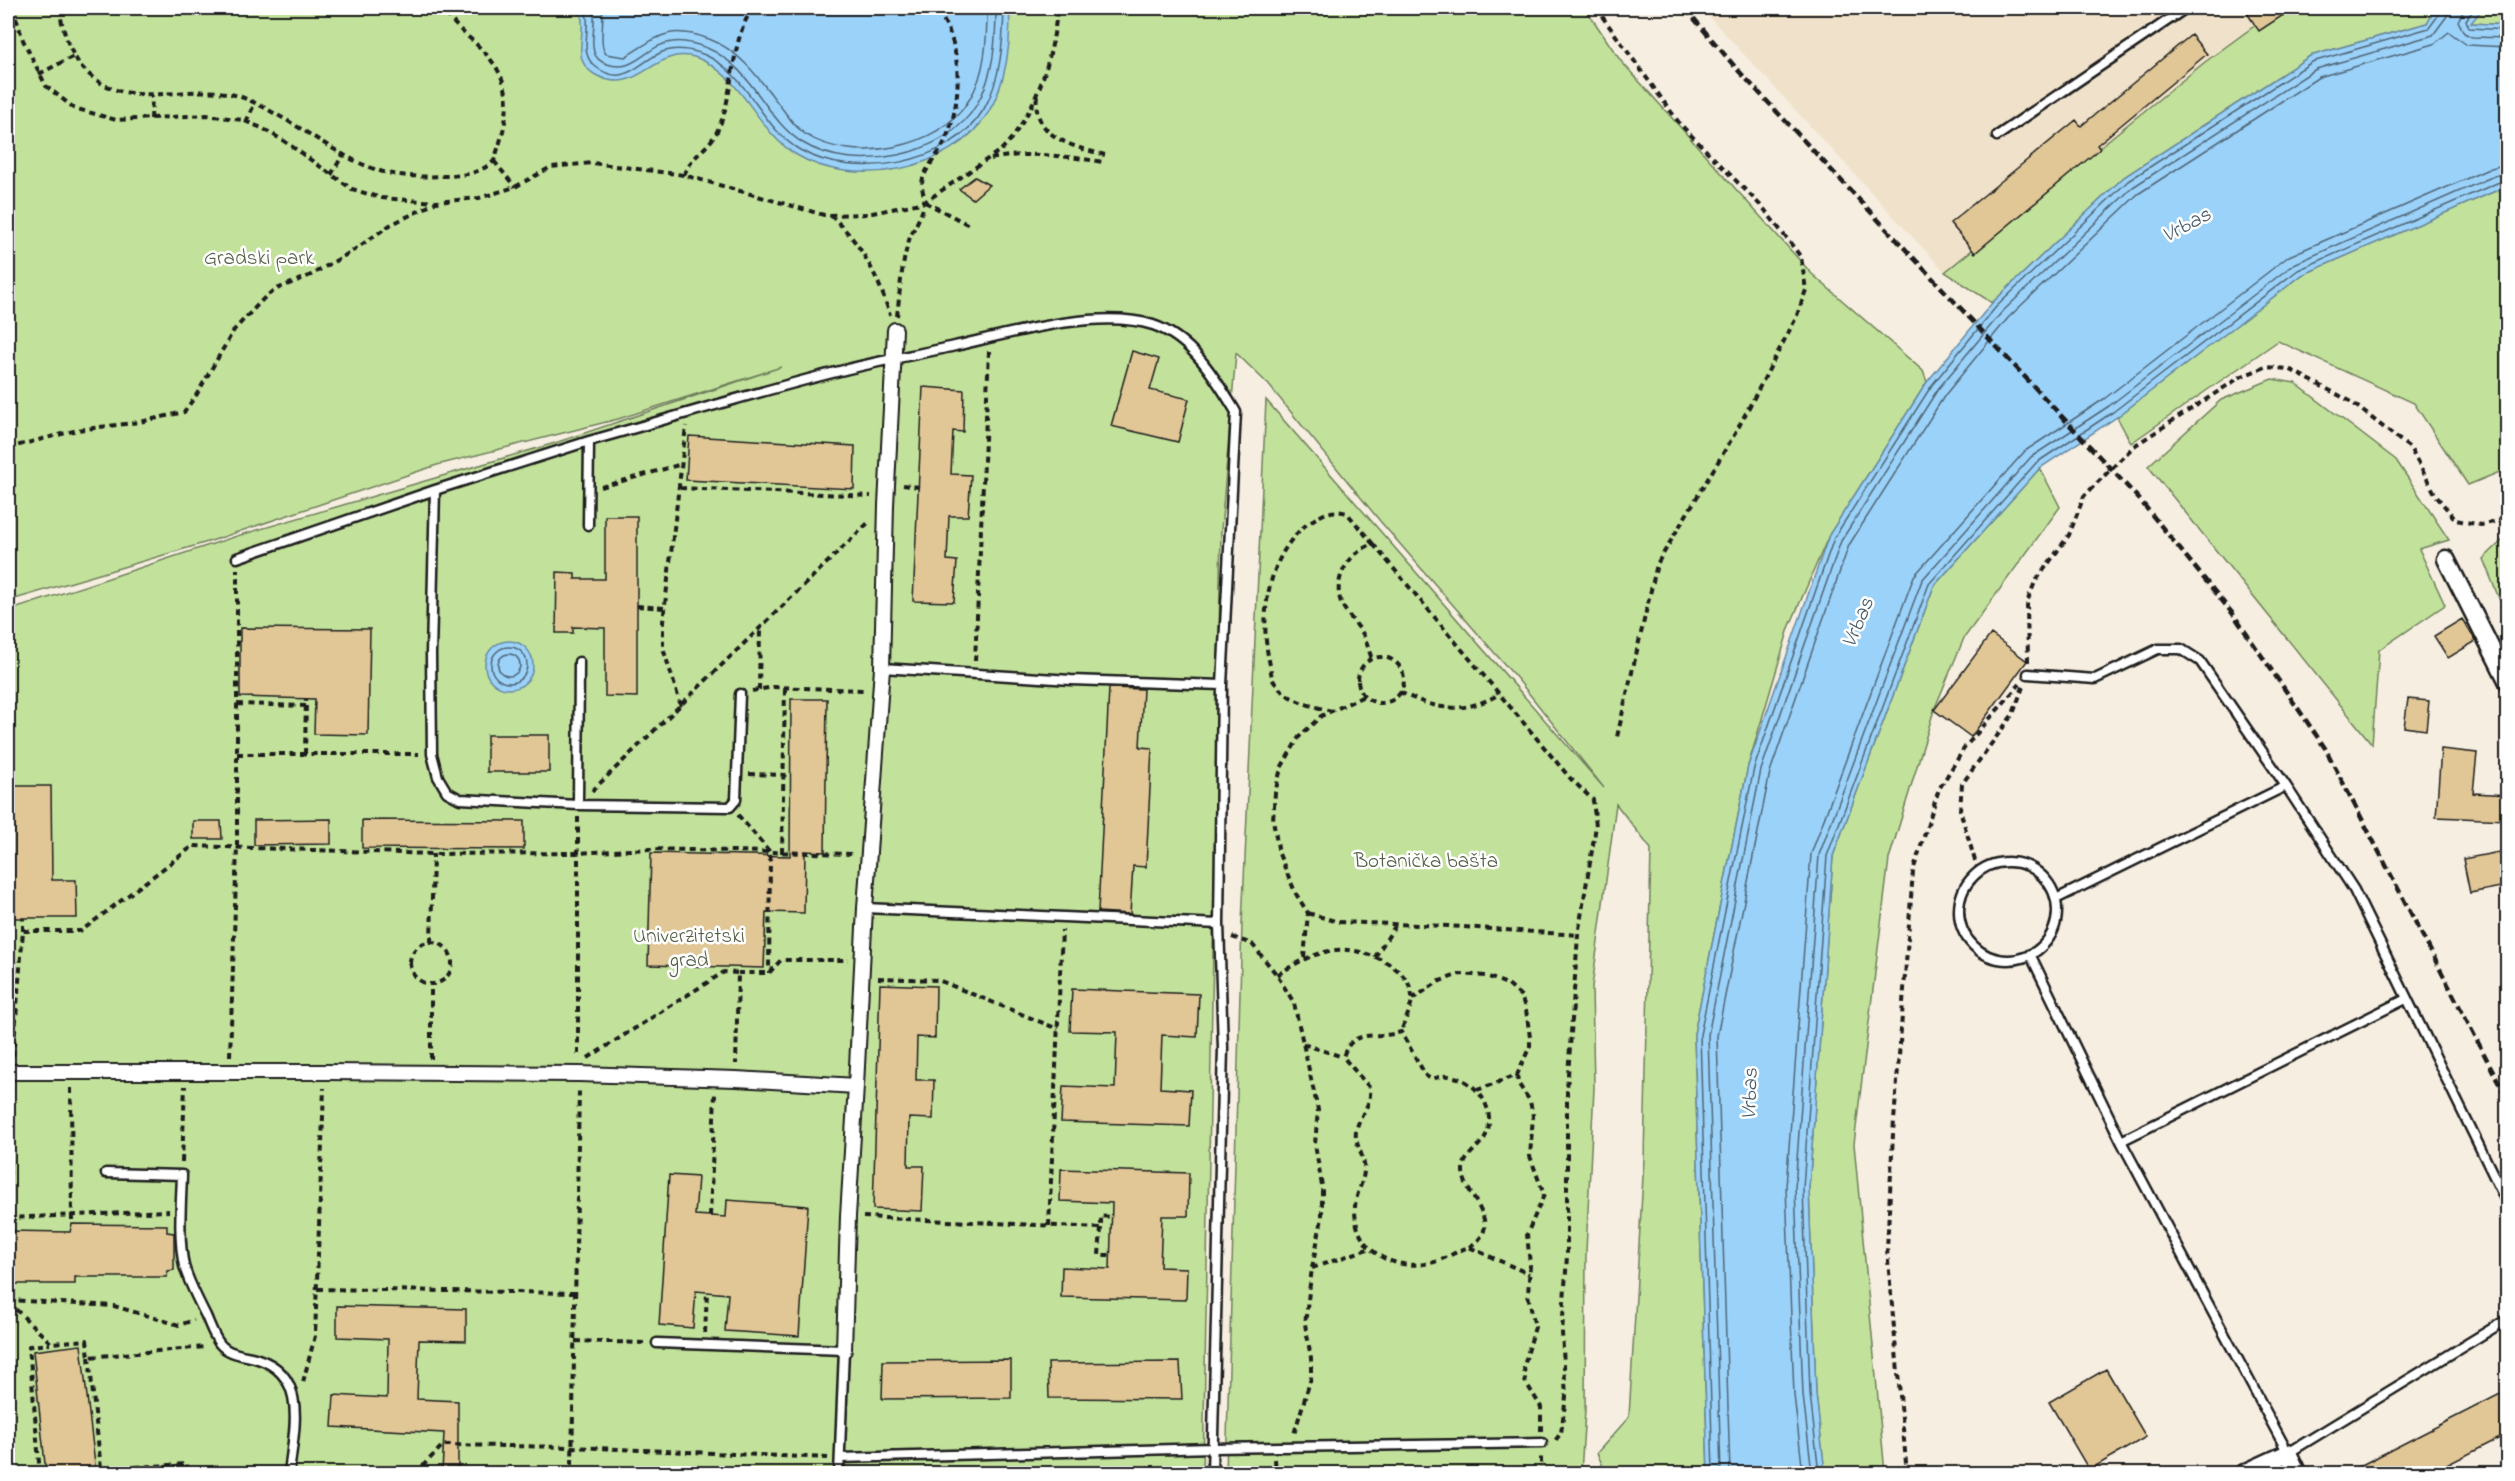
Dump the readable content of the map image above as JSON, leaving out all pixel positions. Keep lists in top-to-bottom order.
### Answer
{
  "water": ["Vrbas"],
  "parks": ["Gradski park", "Botanička bašta", "Univerzitetski grad"]
}
